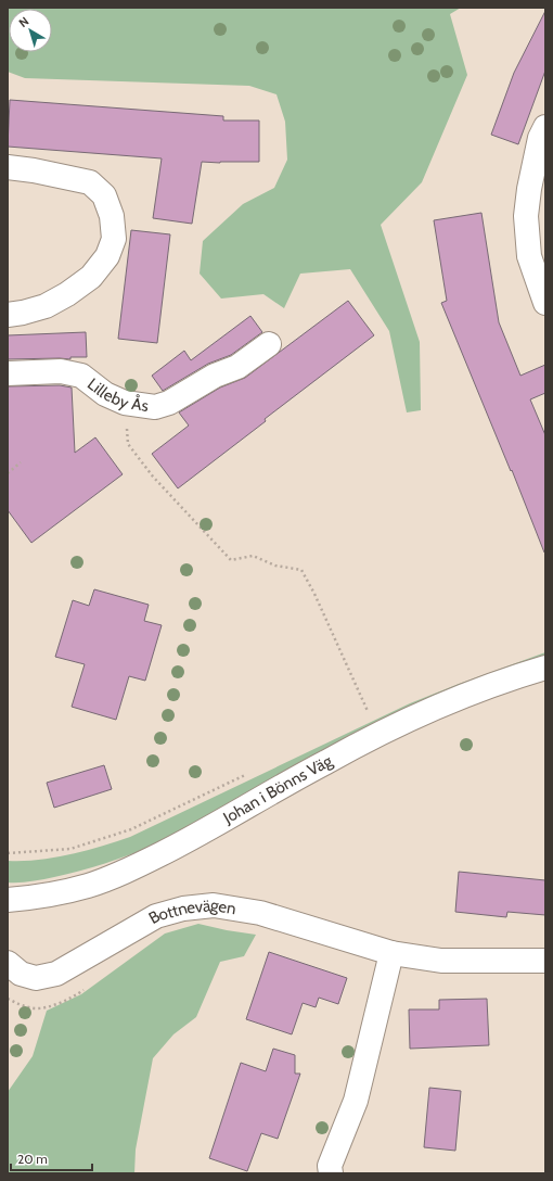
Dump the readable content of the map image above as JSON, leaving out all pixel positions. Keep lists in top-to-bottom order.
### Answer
{
  "streets": {
    "street": ["Lilleby Ås", "Johan i Bönns Väg", "Bottnevägen"]
  },
  "scale_bar": "20 m",
  "north": "top left"
}
